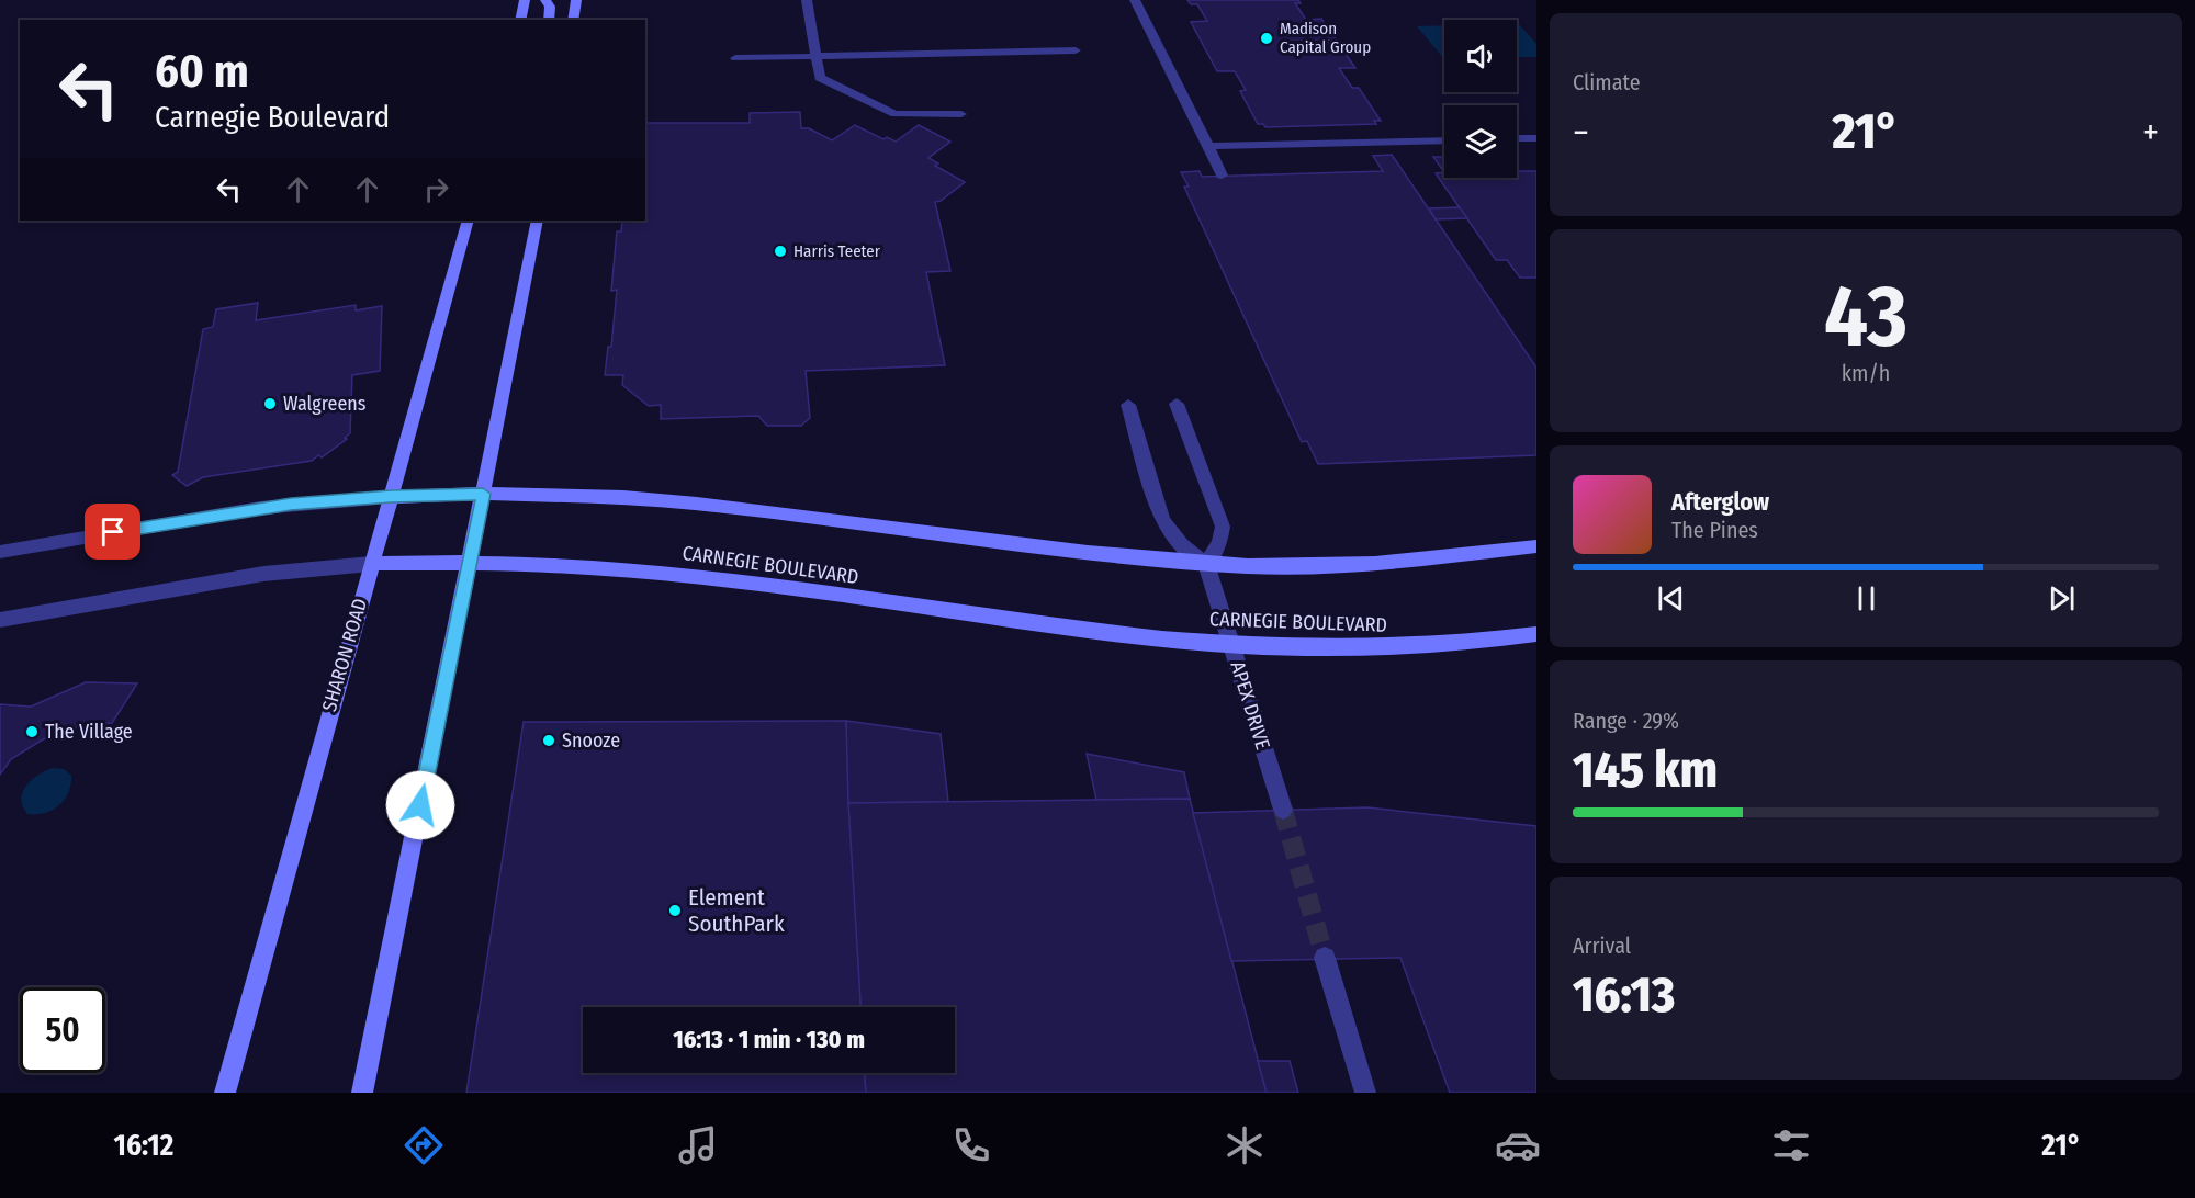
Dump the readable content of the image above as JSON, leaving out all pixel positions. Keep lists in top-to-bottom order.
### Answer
{
  "streets": {
    "main road": ["CARNEGIE BOULEVARD", "SHARON ROAD"],
    "street": ["APEX DRIVE"]
  },
  "crossings": [
    ["CARNEGIE BOULEVARD", "SHARON ROAD"],
    ["CARNEGIE BOULEVARD", "APEX DRIVE"]
  ],
  "places": [
    "Madison Capital Group",
    "Harris Teeter",
    "Walgreens",
    "The Village",
    "Snooze",
    "Element SouthPark"
  ],
  "page": {
    "tile": [
      "Climate",
      ["43", "km/h"],
      ["Range · 29%", "145 km"],
      ["Arrival", "16:13"]
    ],
    "turn": ["60 m", "Carnegie Boulevard"],
    "heat": ["−", "21°", "+"],
    "song": ["Afterglow", "The Pines"],
    "limit": "50",
    "trip": "16:13 · 1 min · 130 m",
    "tabs": ["16:12", "21°"]
  }
}
